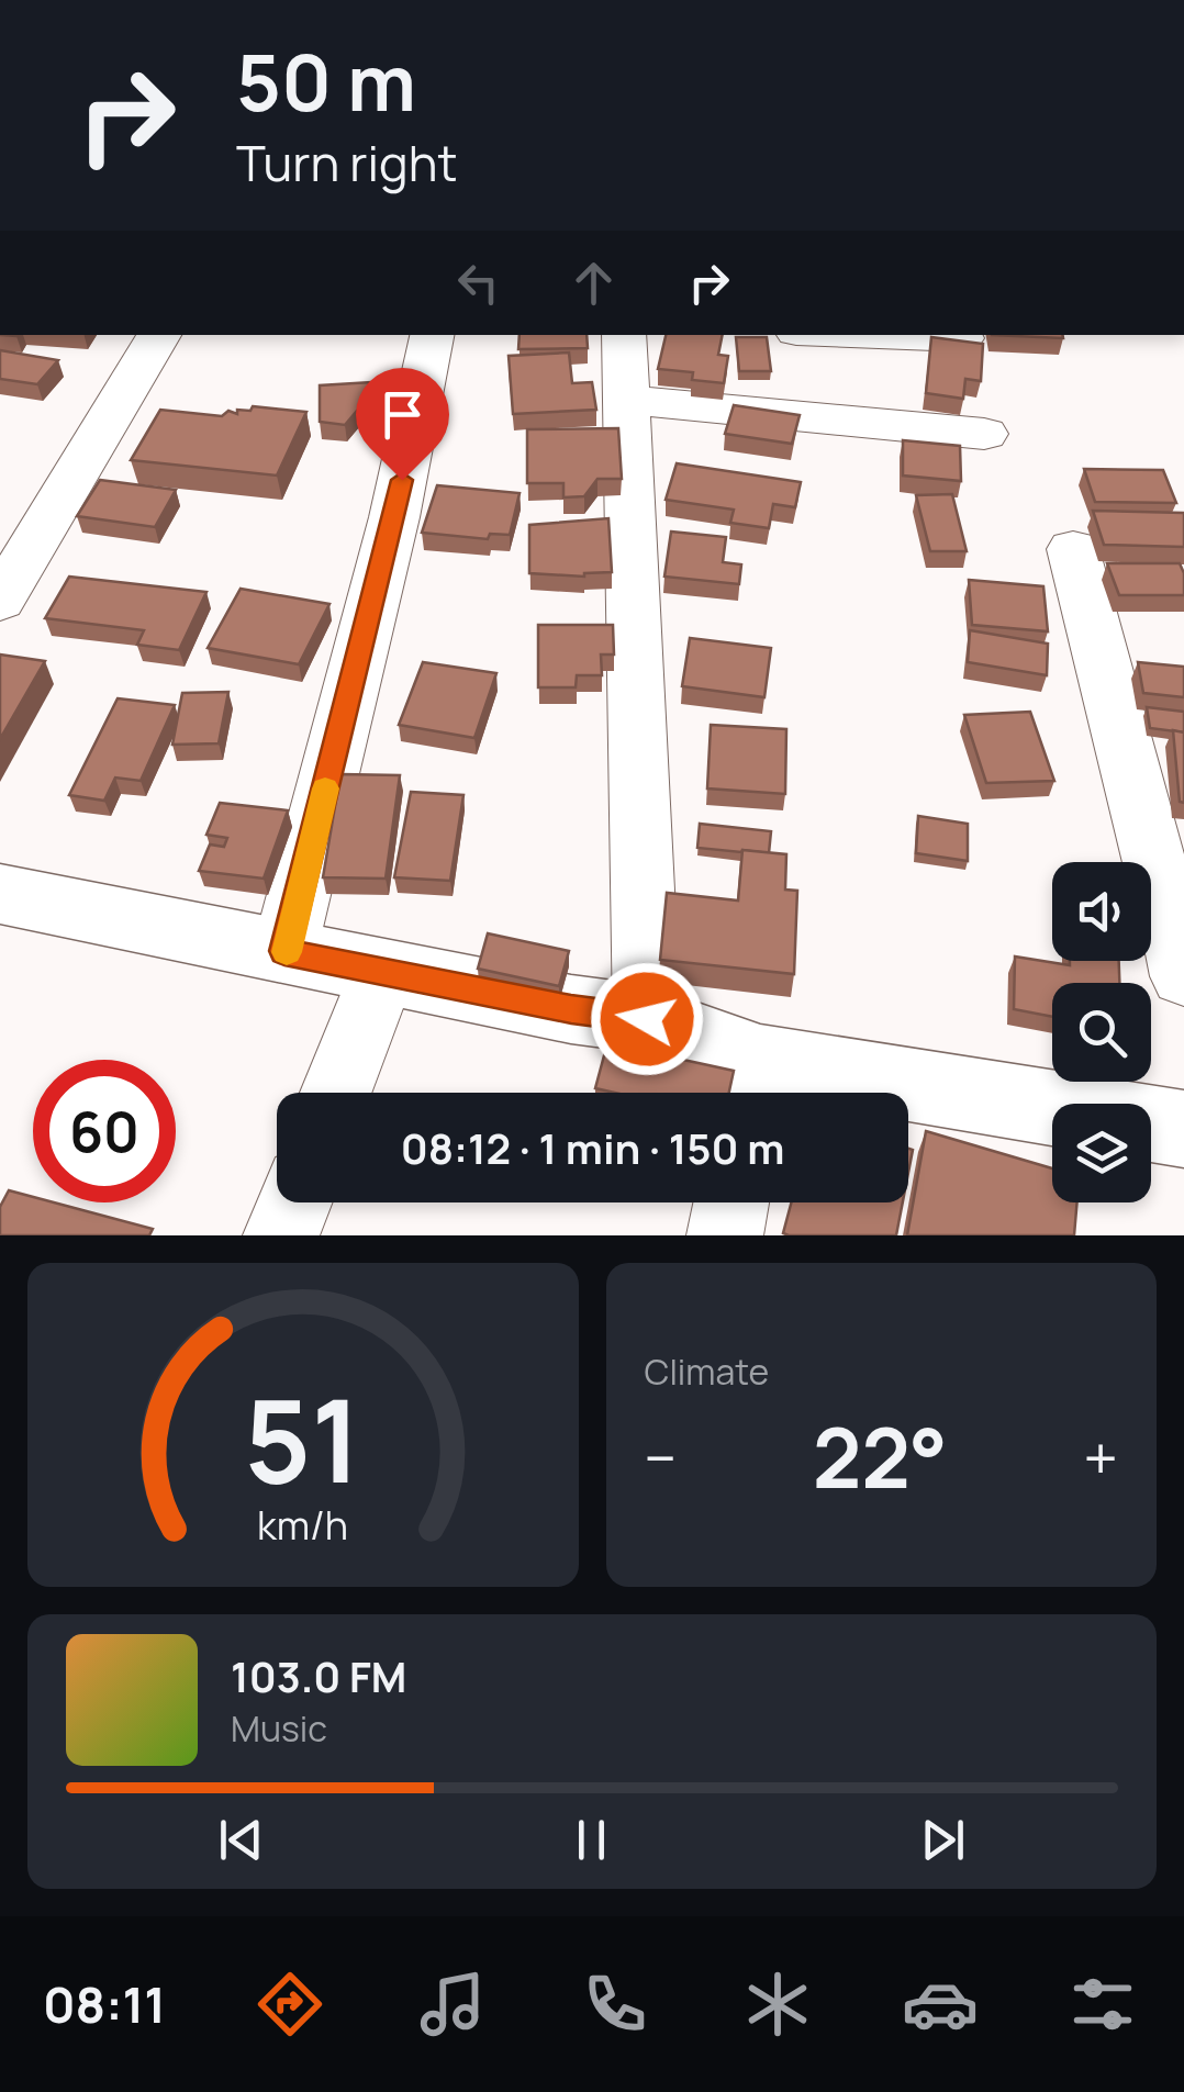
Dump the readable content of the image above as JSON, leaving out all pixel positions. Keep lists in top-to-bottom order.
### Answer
{
  "page": {
    "turn": ["50 m", "Turn right"],
    "limit": "60",
    "trip": "08:12 · 1 min · 150 m",
    "tile": "Climate",
    "heat": ["−", "22°", "+"],
    "song": ["103.0 FM", "Music"],
    "tabs": "08:11",
    "gauge": ["51", "km/h"]
  }
}
